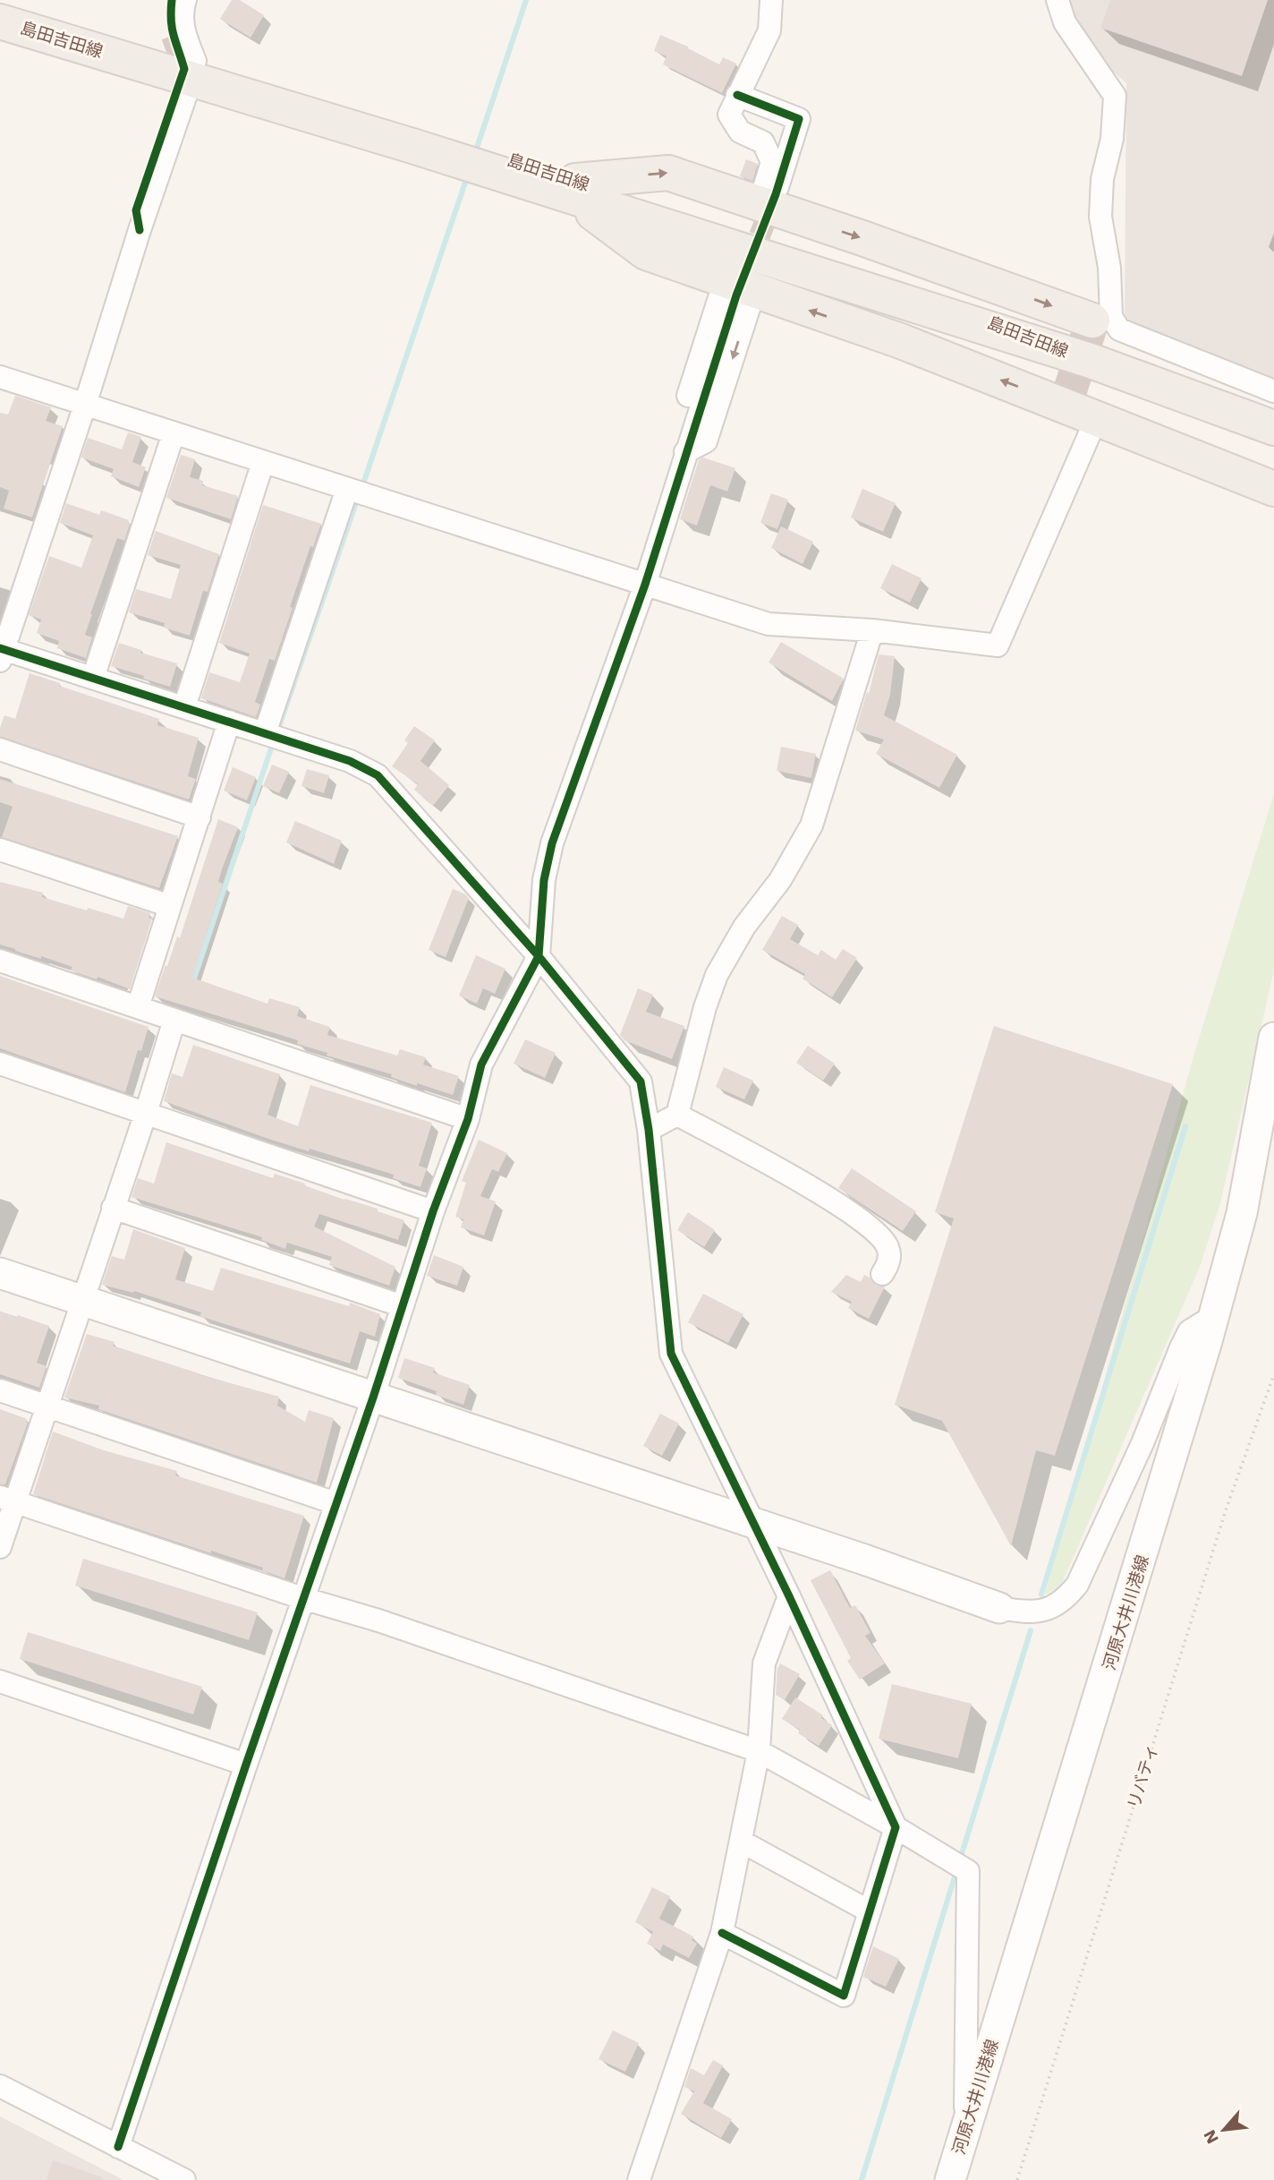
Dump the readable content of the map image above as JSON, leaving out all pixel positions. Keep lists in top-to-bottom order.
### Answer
{
  "streets": {
    "main road": ["島田吉田線", "河原大井川港線"],
    "path": ["リバティ"]
  },
  "north": "bottom left"
}
